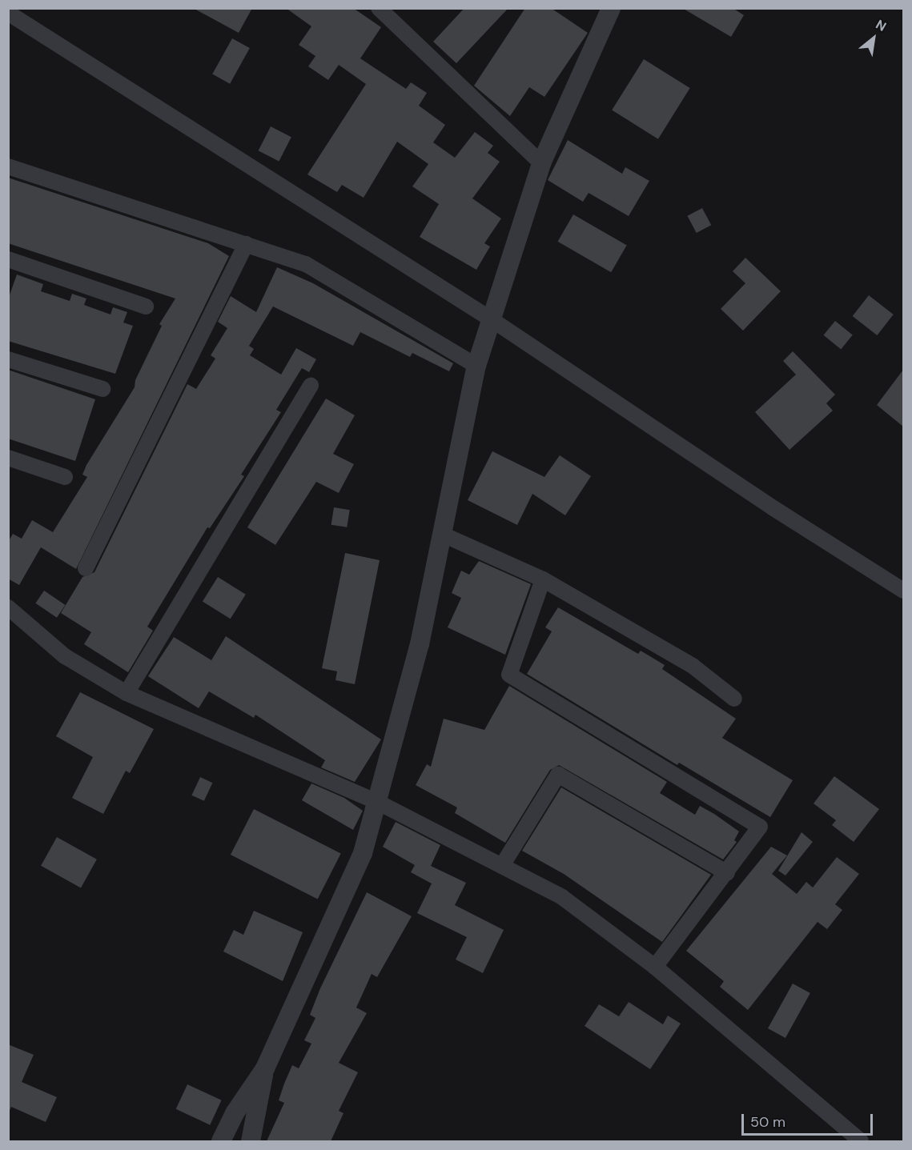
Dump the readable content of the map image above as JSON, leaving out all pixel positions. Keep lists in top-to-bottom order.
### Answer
{
  "scale_bar": "50 m",
  "north": "top right"
}
